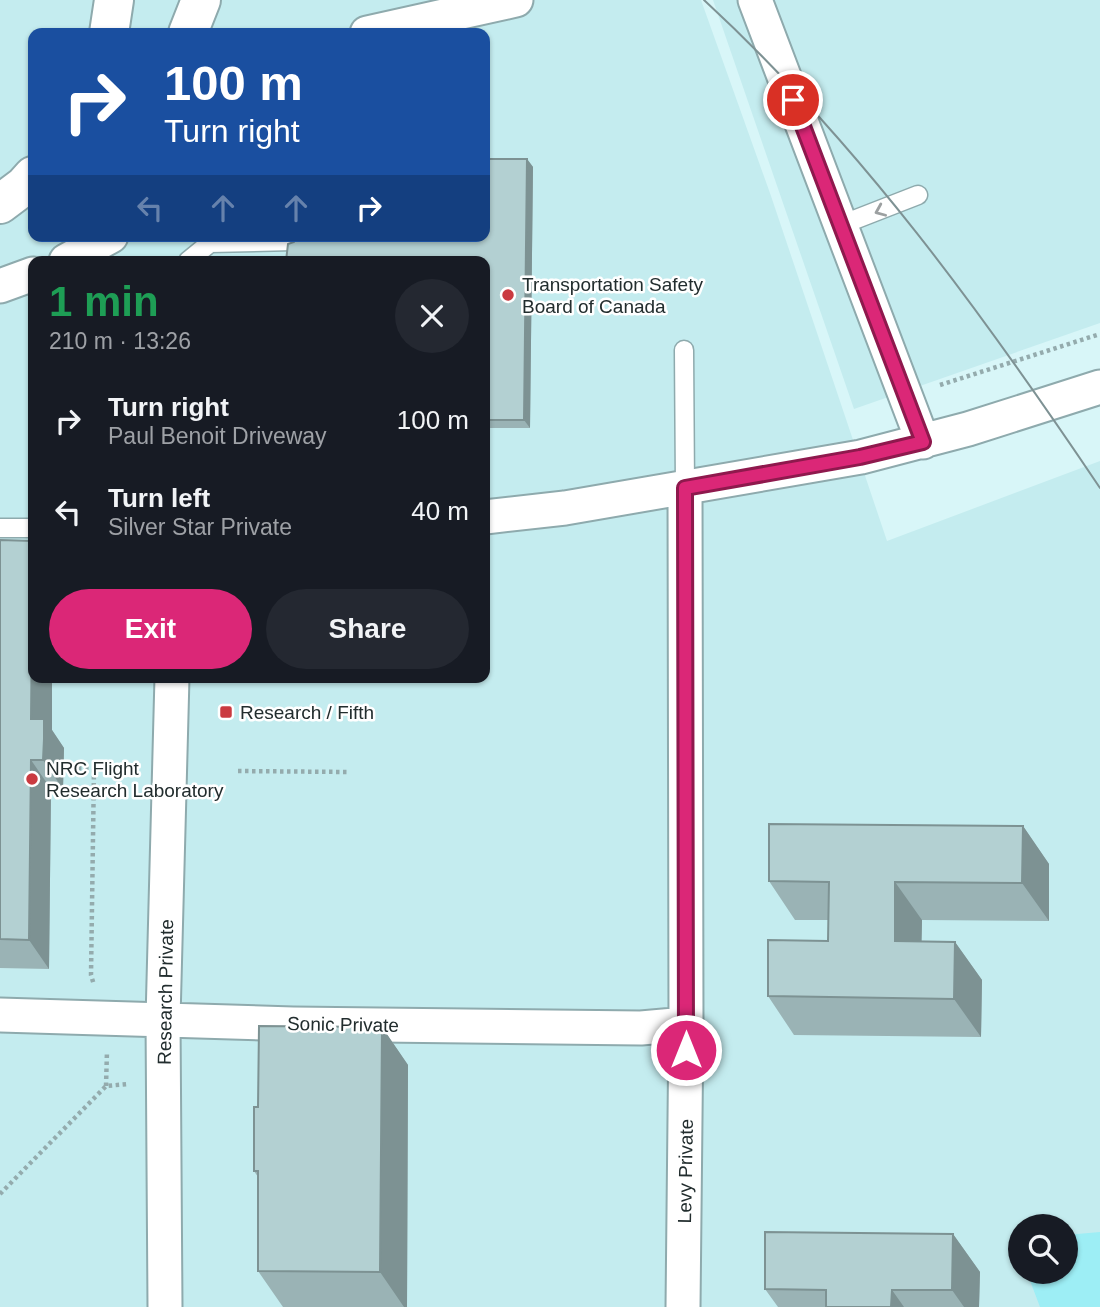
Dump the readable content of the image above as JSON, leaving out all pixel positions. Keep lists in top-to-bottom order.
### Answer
{
  "streets": {
    "street": ["Research Private", "Sonic Private", "Levy Private"]
  },
  "crossings": [
    ["Research Private", "Sonic Private"],
    ["Sonic Private", "Levy Private"]
  ],
  "places": {
    "other": ["Transportation Safety Board of Canada", "NRC Flight Research Laboratory"],
    "transit": ["Research / Fifth"]
  },
  "page": {
    "turn": ["100 m", "Turn right"],
    "heading": ["1 min", "210 m · 13:26"],
    "list": [
      {
        "name": "Turn right",
        "note": "Paul Benoit Driveway",
        "value": "100 m"
      },
      {
        "name": "Turn left",
        "note": "Silver Star Private",
        "value": "40 m"
      }
    ],
    "buttons": ["Exit", "Share"]
  }
}
